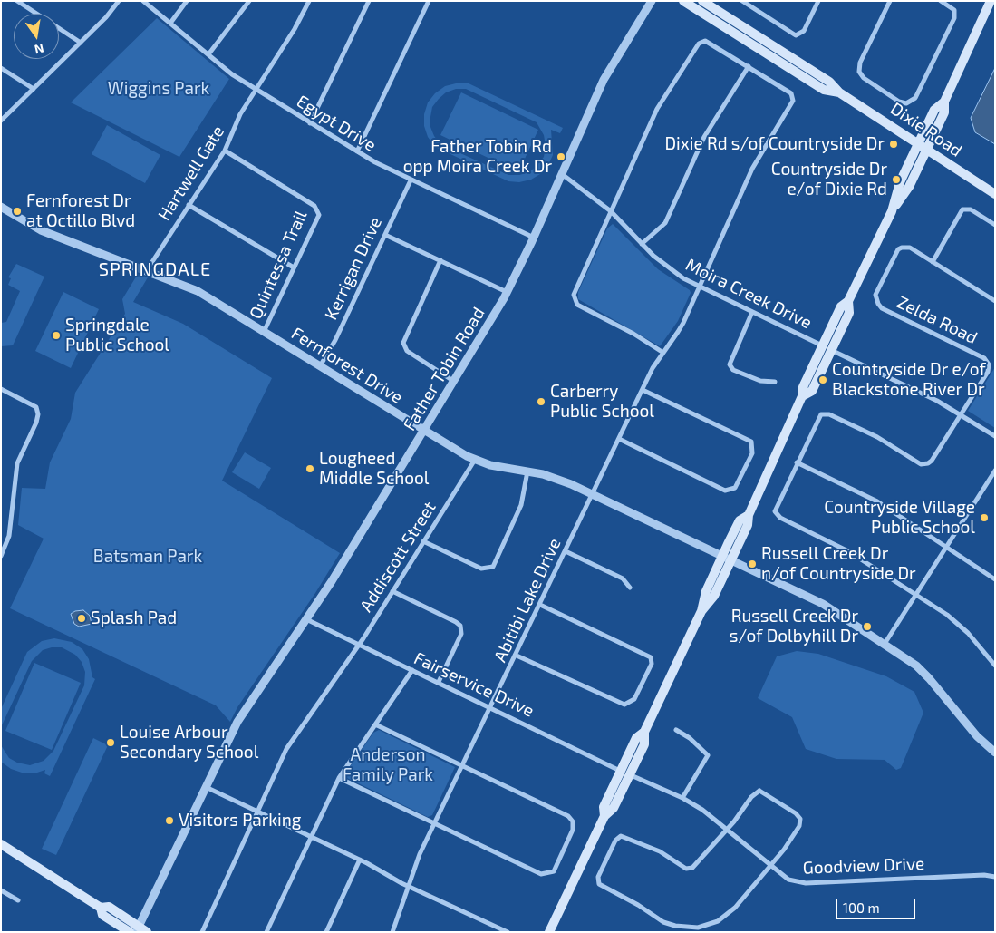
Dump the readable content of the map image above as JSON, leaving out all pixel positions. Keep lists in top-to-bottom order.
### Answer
{
  "streets": {
    "main road": ["Dixie Road"],
    "street": [
      "Egypt Drive",
      "Hartwell Gate",
      "Quintessa Trail",
      "Kerrigan Drive",
      "Moira Creek Drive",
      "Zelda Road",
      "Fernforest Drive",
      "Father Tobin Road",
      "Addiscott Street",
      "Abitibi Lake Drive",
      "Fairservice Drive",
      "Goodview Drive"
    ]
  },
  "crossings": [
    ["Egypt Drive", "Hartwell Gate"],
    ["Egypt Drive", "Kerrigan Drive"],
    ["Egypt Drive", "Father Tobin Road"],
    ["Hartwell Gate", "Quintessa Trail"],
    ["Hartwell Gate", "Fernforest Drive"],
    ["Quintessa Trail", "Fernforest Drive"],
    ["Kerrigan Drive", "Fernforest Drive"],
    ["Moira Creek Drive", "Zelda Road"],
    ["Moira Creek Drive", "Father Tobin Road"],
    ["Moira Creek Drive", "Abitibi Lake Drive"],
    ["Fernforest Drive", "Father Tobin Road"],
    ["Fernforest Drive", "Addiscott Street"],
    ["Fernforest Drive", "Abitibi Lake Drive"],
    ["Father Tobin Road", "Fairservice Drive"],
    ["Addiscott Street", "Fairservice Drive"],
    ["Abitibi Lake Drive", "Fairservice Drive"],
    ["Fairservice Drive", "Goodview Drive"]
  ],
  "districts": ["SPRINGDALE"],
  "parks": ["Wiggins Park", "Batsman Park", "Anderson Family Park"],
  "places": [
    "Dixie Rd s/of Countryside Dr",
    "Father Tobin Rd opp Moira Creek Dr",
    "Countryside Dr e/of Dixie Rd",
    "Fernforest Dr at Octillo Blvd",
    "Springdale Public School",
    "Countryside Dr e/of Blackstone River Dr",
    "Carberry Public School",
    "Lougheed Middle School",
    "Countryside Village Public School",
    "Russell Creek Dr n/of Countryside Dr",
    "Splash Pad",
    "Russell Creek Dr s/of Dolbyhill Dr",
    "Louise Arbour Secondary School",
    "Visitors Parking"
  ],
  "scale_bar": "100 m",
  "north": "bottom"
}
